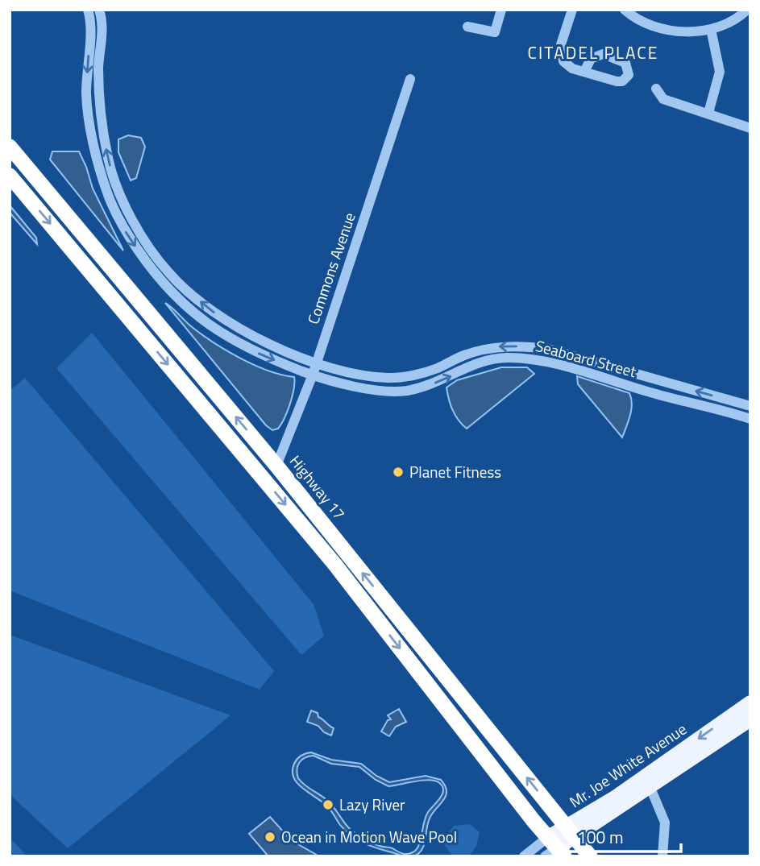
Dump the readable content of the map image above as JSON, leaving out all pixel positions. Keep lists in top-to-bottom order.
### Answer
{
  "streets": {
    "highway": ["Highway 17"],
    "main road": ["Mr. Joe White Avenue"],
    "street": ["Commons Avenue", "Seaboard Street"]
  },
  "crossings": [
    ["Commons Avenue", "Seaboard Street"],
    ["Commons Avenue", "Highway 17"],
    ["Highway 17", "Mr. Joe White Avenue"]
  ],
  "districts": ["CITADEL PLACE"],
  "places": ["Planet Fitness", "Lazy River", "Ocean in Motion Wave Pool"],
  "scale_bar": "100 m"
}
